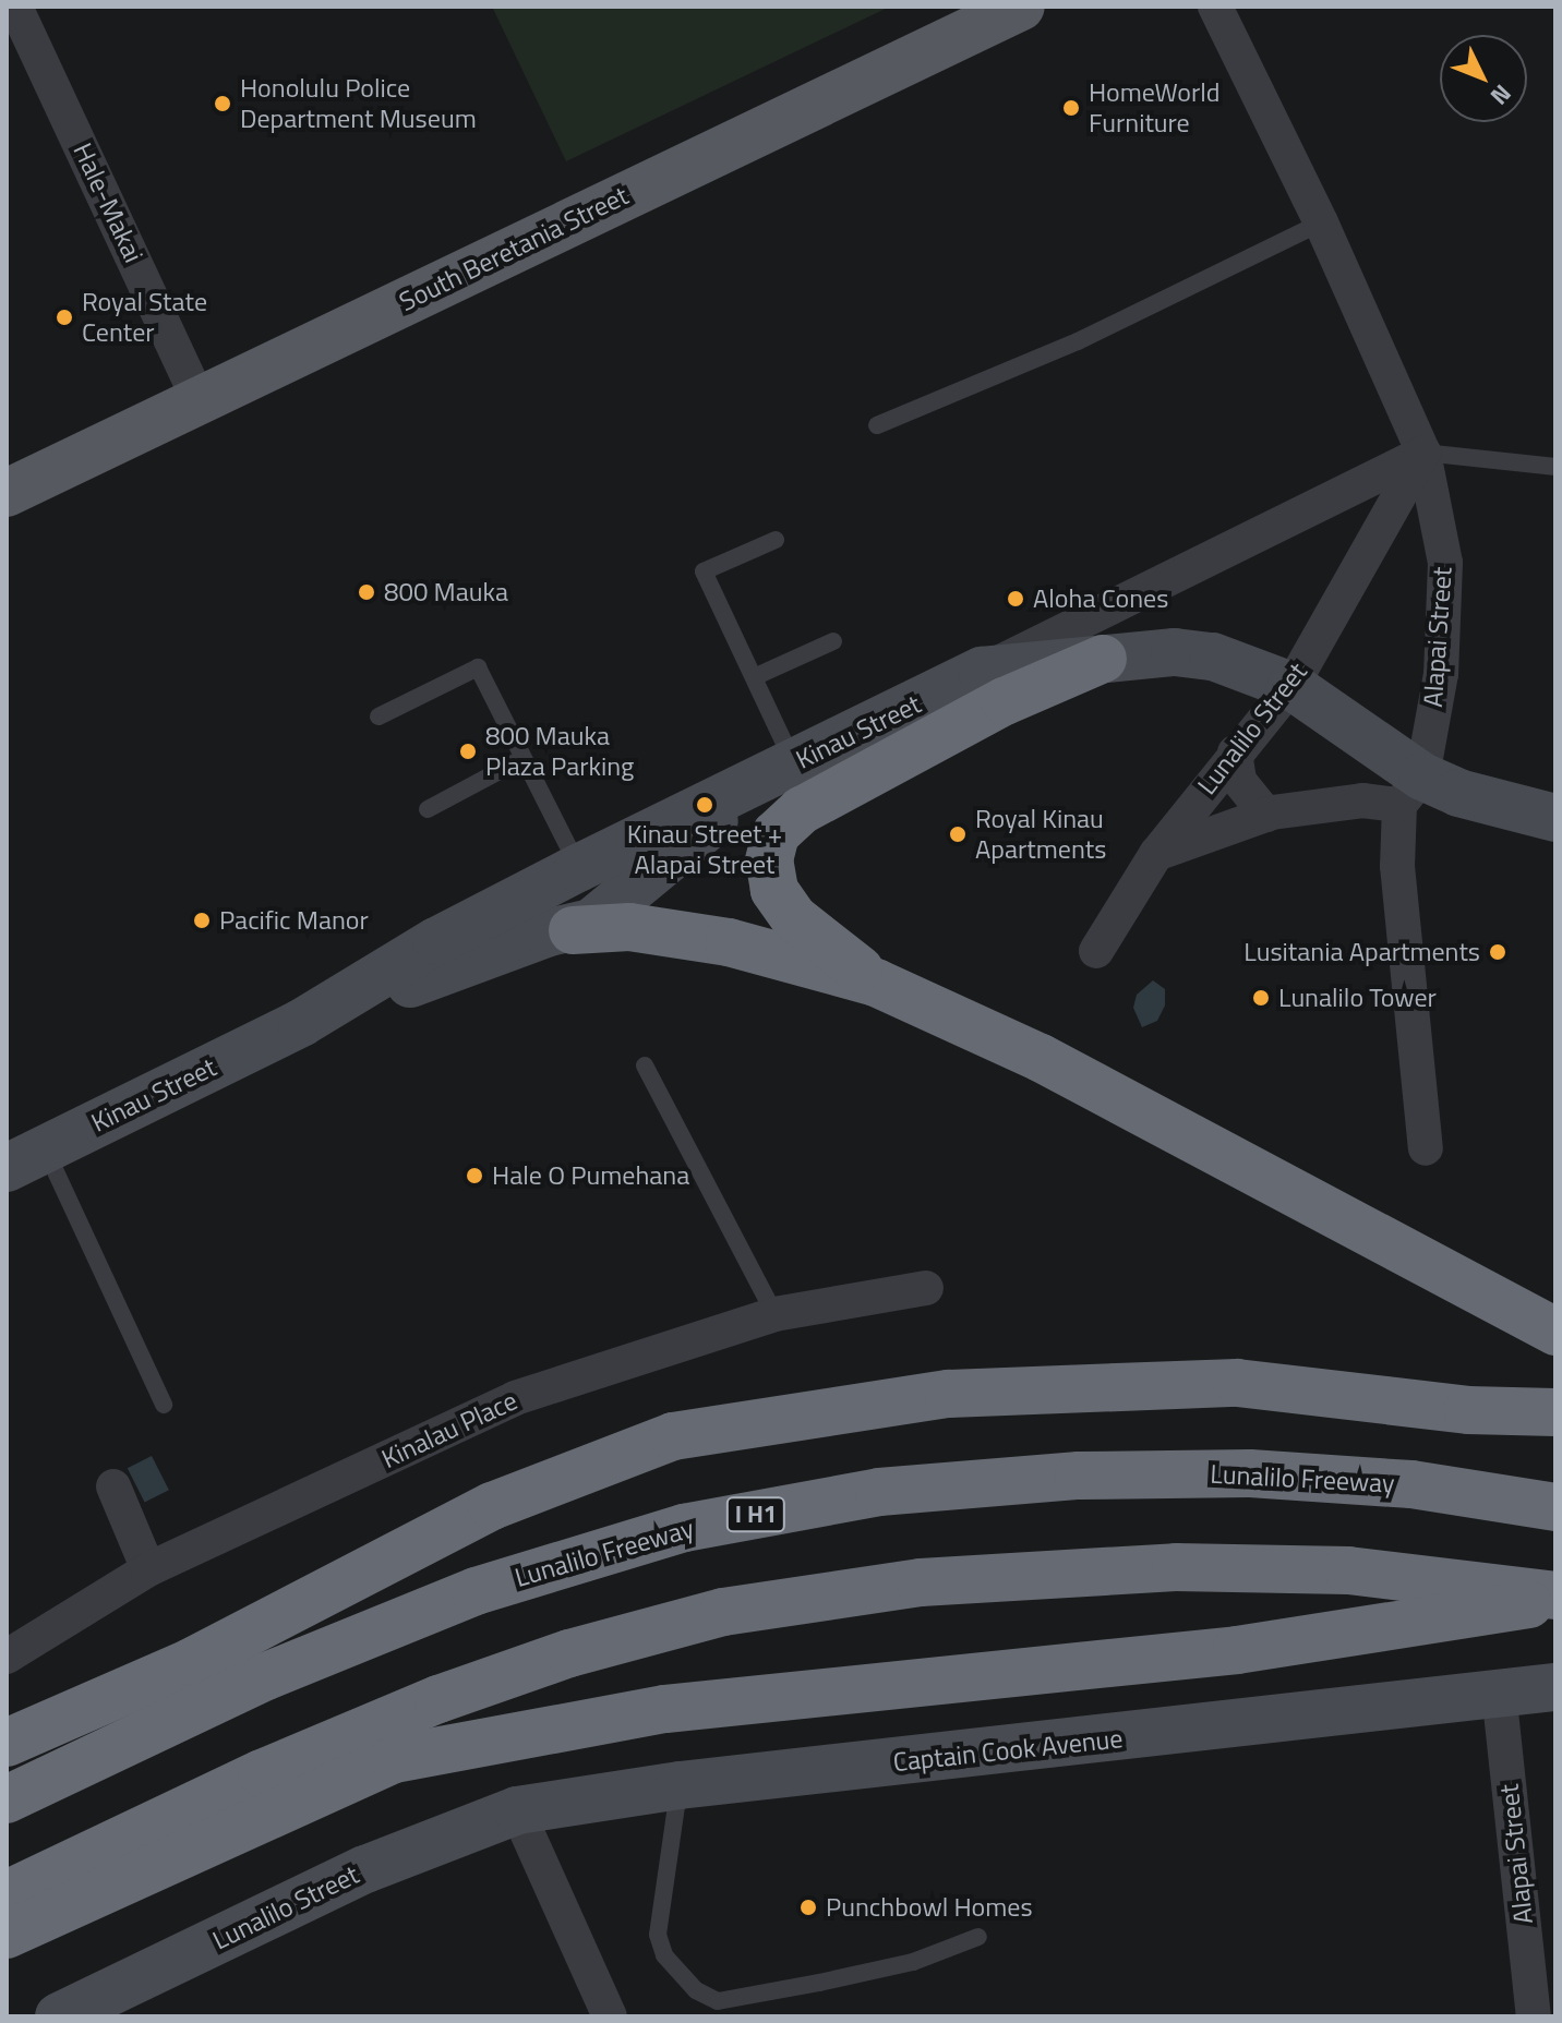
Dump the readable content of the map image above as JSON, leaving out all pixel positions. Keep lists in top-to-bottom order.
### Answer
{
  "streets": {
    "highway": ["Lunalilo Freeway", "I H1"],
    "main road": ["South Beretania Street"],
    "street": [
      "Hale-Makai",
      "Alapai Street",
      "Lunalilo Street",
      "Kinau Street",
      "Kinalau Place",
      "Captain Cook Avenue"
    ]
  },
  "crossings": [
    ["Hale-Makai", "South Beretania Street"],
    ["Alapai Street", "Lunalilo Street"],
    ["Alapai Street", "Kinau Street"],
    ["Alapai Street", "Captain Cook Avenue"],
    ["Lunalilo Street", "Kinau Street"],
    ["Lunalilo Street", "Captain Cook Avenue"]
  ],
  "places": [
    "Honolulu Police Department Museum",
    "HomeWorld Furniture",
    "Royal State Center",
    "800 Mauka",
    "Aloha Cones",
    "800 Mauka Plaza Parking",
    "Kinau Street + Alapai Street",
    "Royal Kinau Apartments",
    "Pacific Manor",
    "Lusitania Apartments",
    "Lunalilo Tower",
    "Hale O Pumehana",
    "Punchbowl Homes"
  ],
  "north": "bottom right"
}
